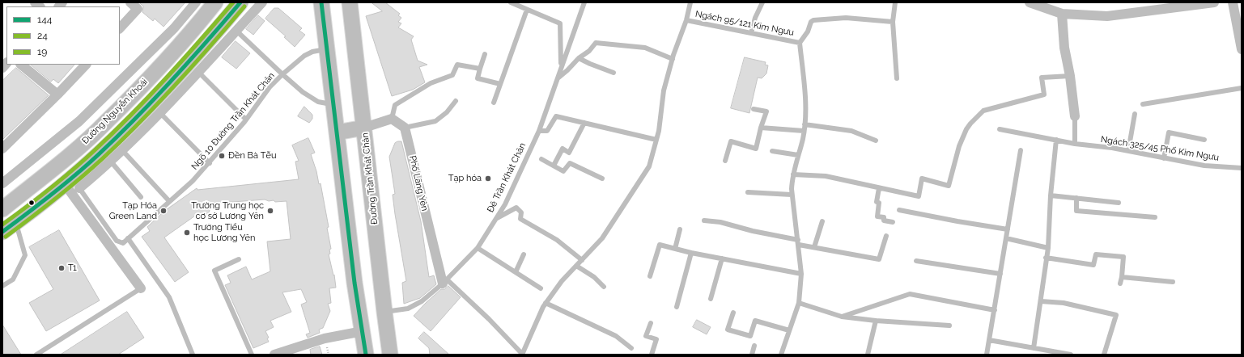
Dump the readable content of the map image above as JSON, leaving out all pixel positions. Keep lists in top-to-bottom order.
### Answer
{
  "streets": {
    "main road": ["Đường Nguyễn Khoái", "Đường Trần Khát Chân"],
    "street": ["Phố Lãng Yên"],
    "lane": [
      "Ngách 95/121 Kim Ngưu",
      "Ngõ 10 Đường Trần Khát Chân",
      "Ngách 325/45 Phố Kim Ngưu",
      "Đê Trần Khát Chân"
    ]
  },
  "crossings": [
    ["Đê Trần Khát Chân", "Đường Trần Khát Chân"],
    ["Đê Trần Khát Chân", "Phố Lãng Yên"]
  ],
  "places": [
    "Đền Bà Tễu",
    "Tạp hóa",
    "Tạp Hóa Green Land",
    "Trường Trung học cơ sở Lương Yên",
    "Trường Tiểu học Lương Yên",
    "T1"
  ],
  "lines": ["transit line 144", "transit line 19", "transit line 24"],
  "legend": ["144", "24", "19"]
}
